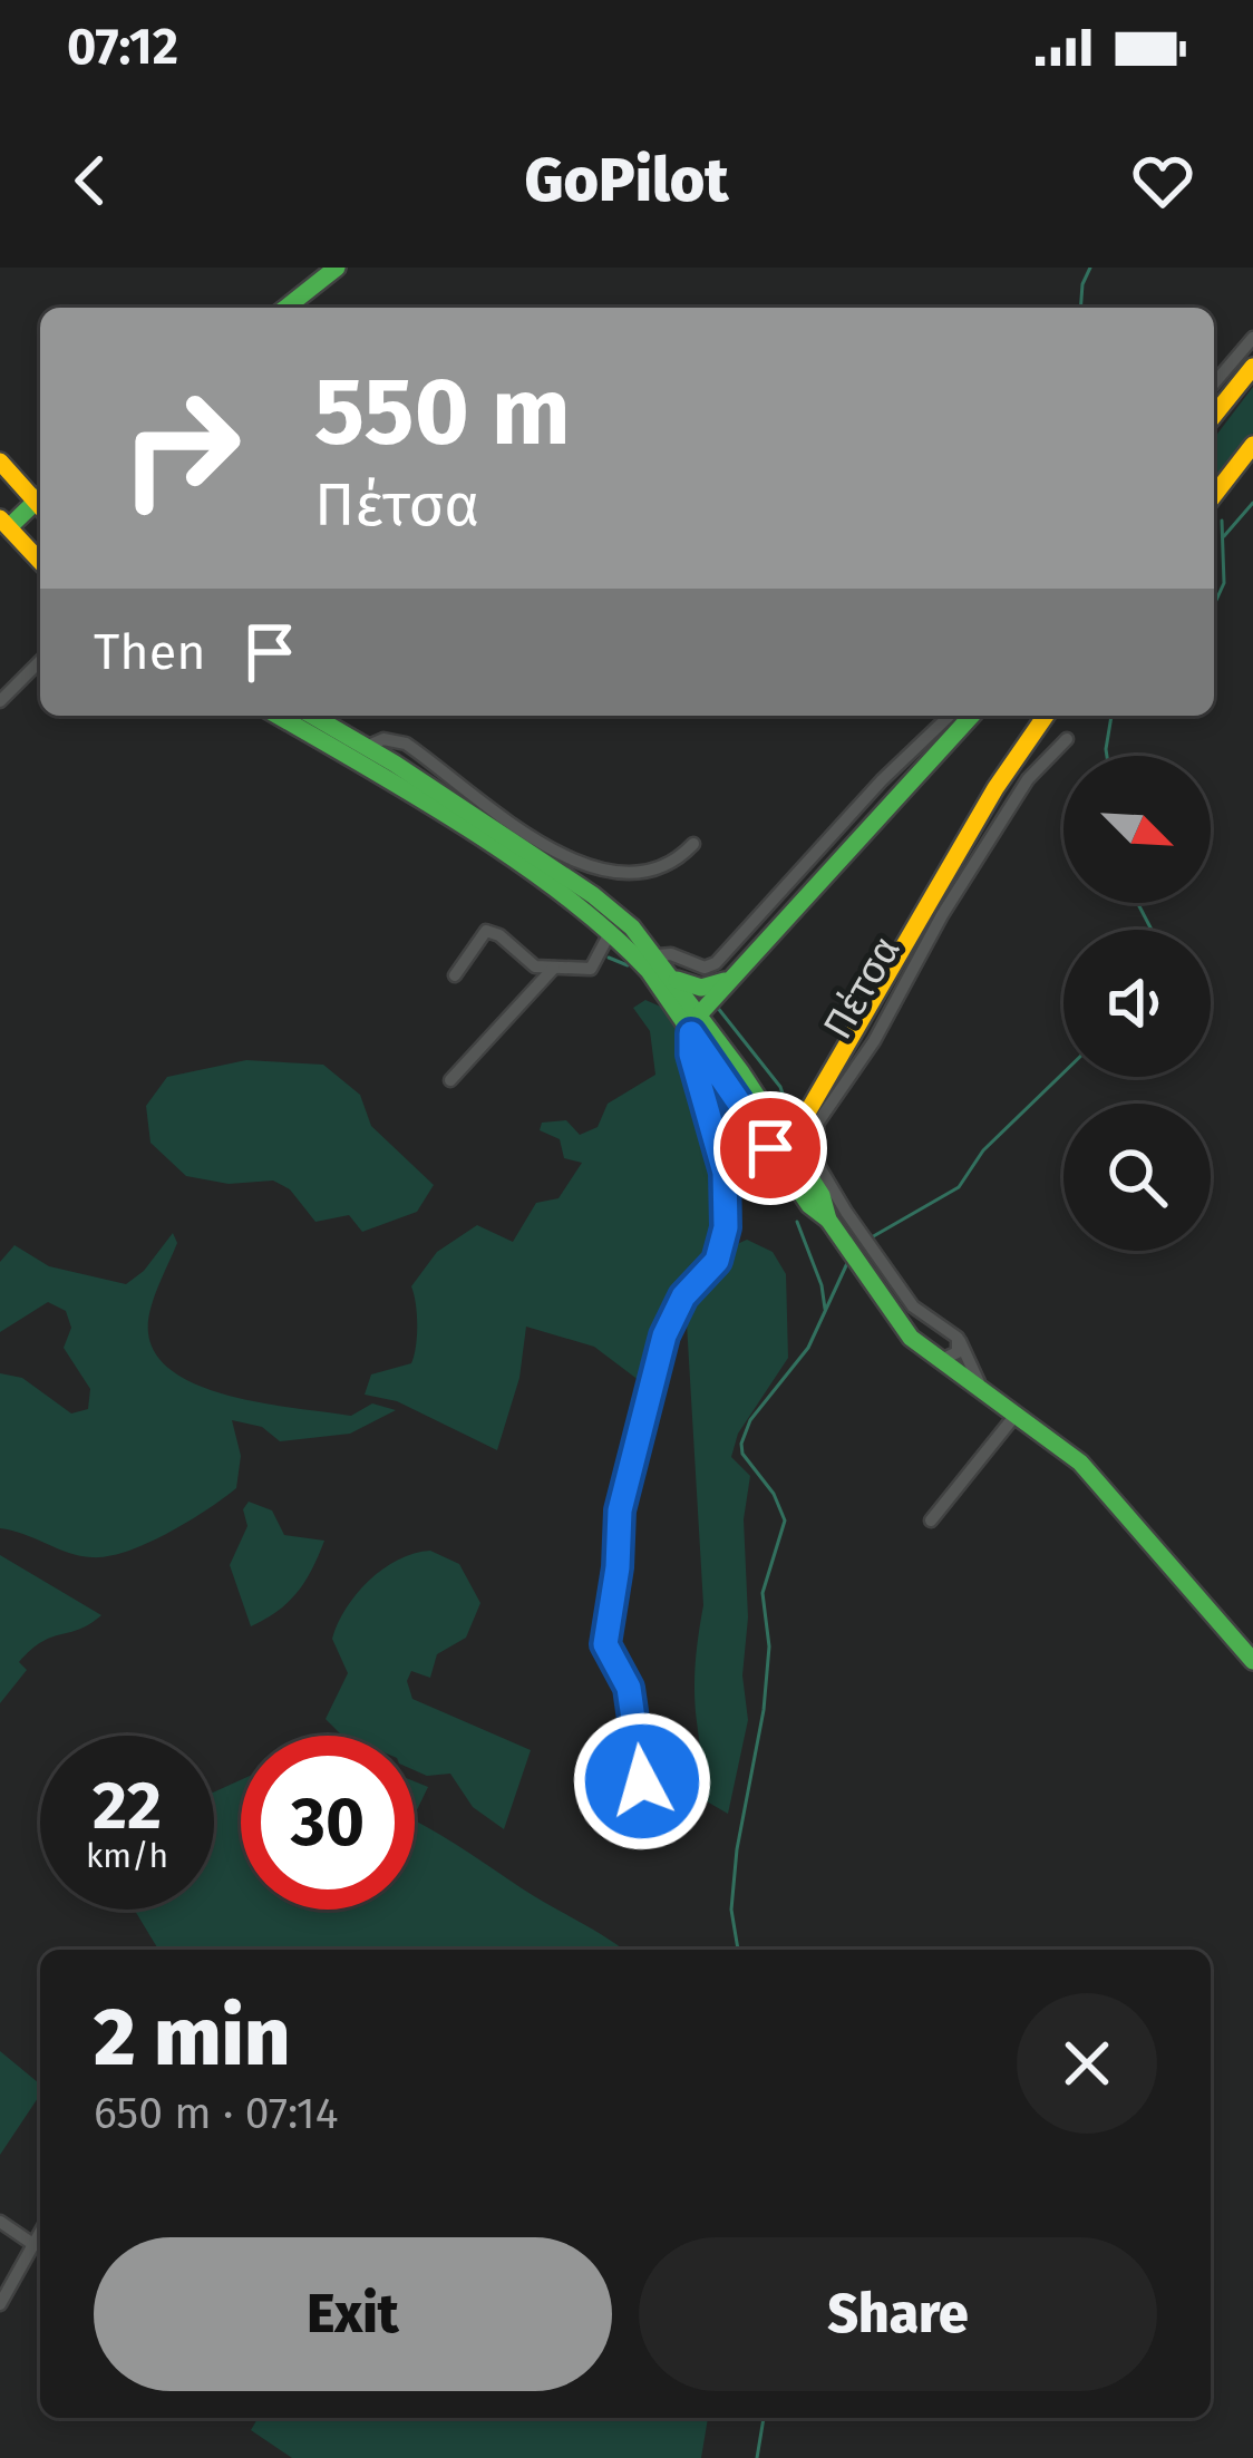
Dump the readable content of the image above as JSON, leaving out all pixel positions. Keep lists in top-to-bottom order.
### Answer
{
  "streets": {
    "main road": ["Πέτσα"]
  },
  "north": "bottom right",
  "page": {
    "status": "07:12",
    "header": "GoPilot",
    "turn": ["550 m", "Πέτσα"],
    "then": "Then",
    "speed": "22 km/h",
    "limit": "30",
    "heading": ["2 min", "650 m · 07:14"],
    "buttons": ["Exit", "Share"]
  }
}
